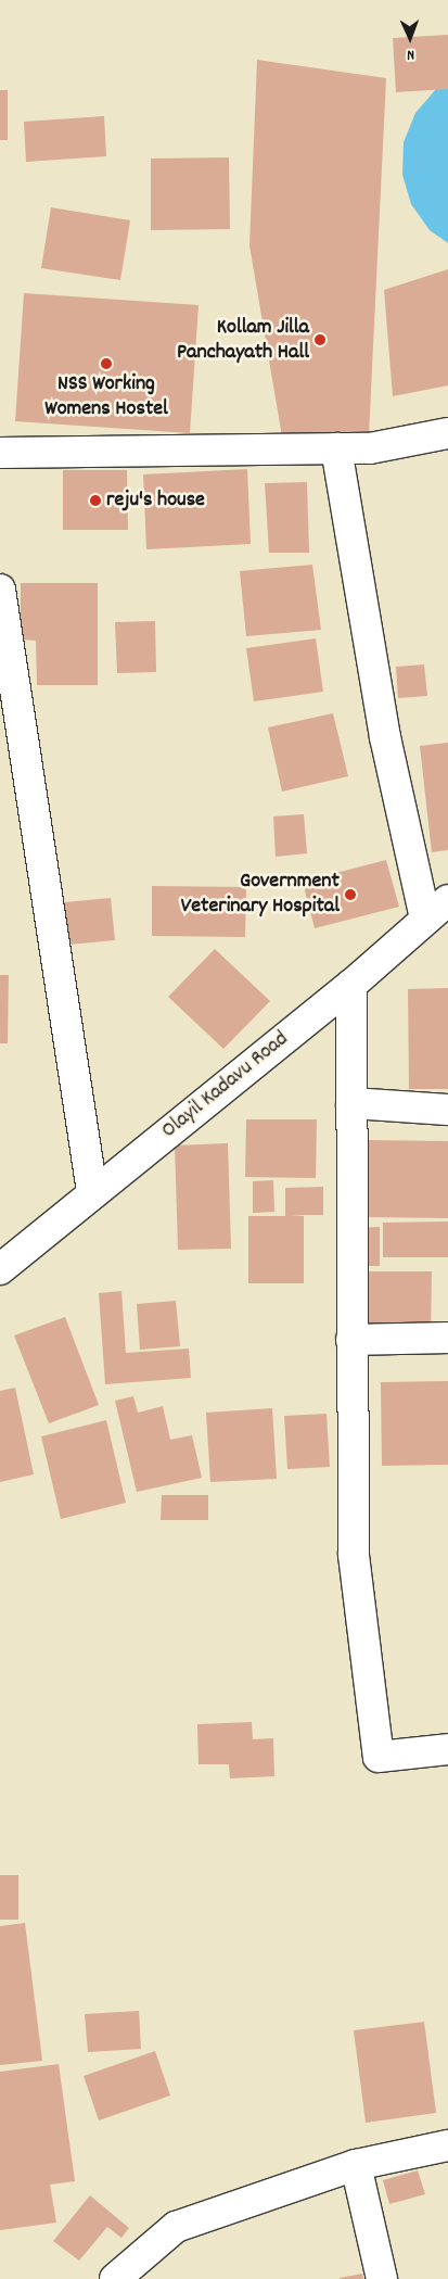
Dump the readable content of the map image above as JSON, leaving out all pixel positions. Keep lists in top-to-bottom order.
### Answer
{
  "streets": {
    "street": ["Olayil Kadavu Road"]
  },
  "places": [
    "Kollam Jilla Panchayath Hall",
    "NSS Working Womens Hostel",
    "reju's house",
    "Government Veterinary Hospital"
  ],
  "north": "bottom"
}
